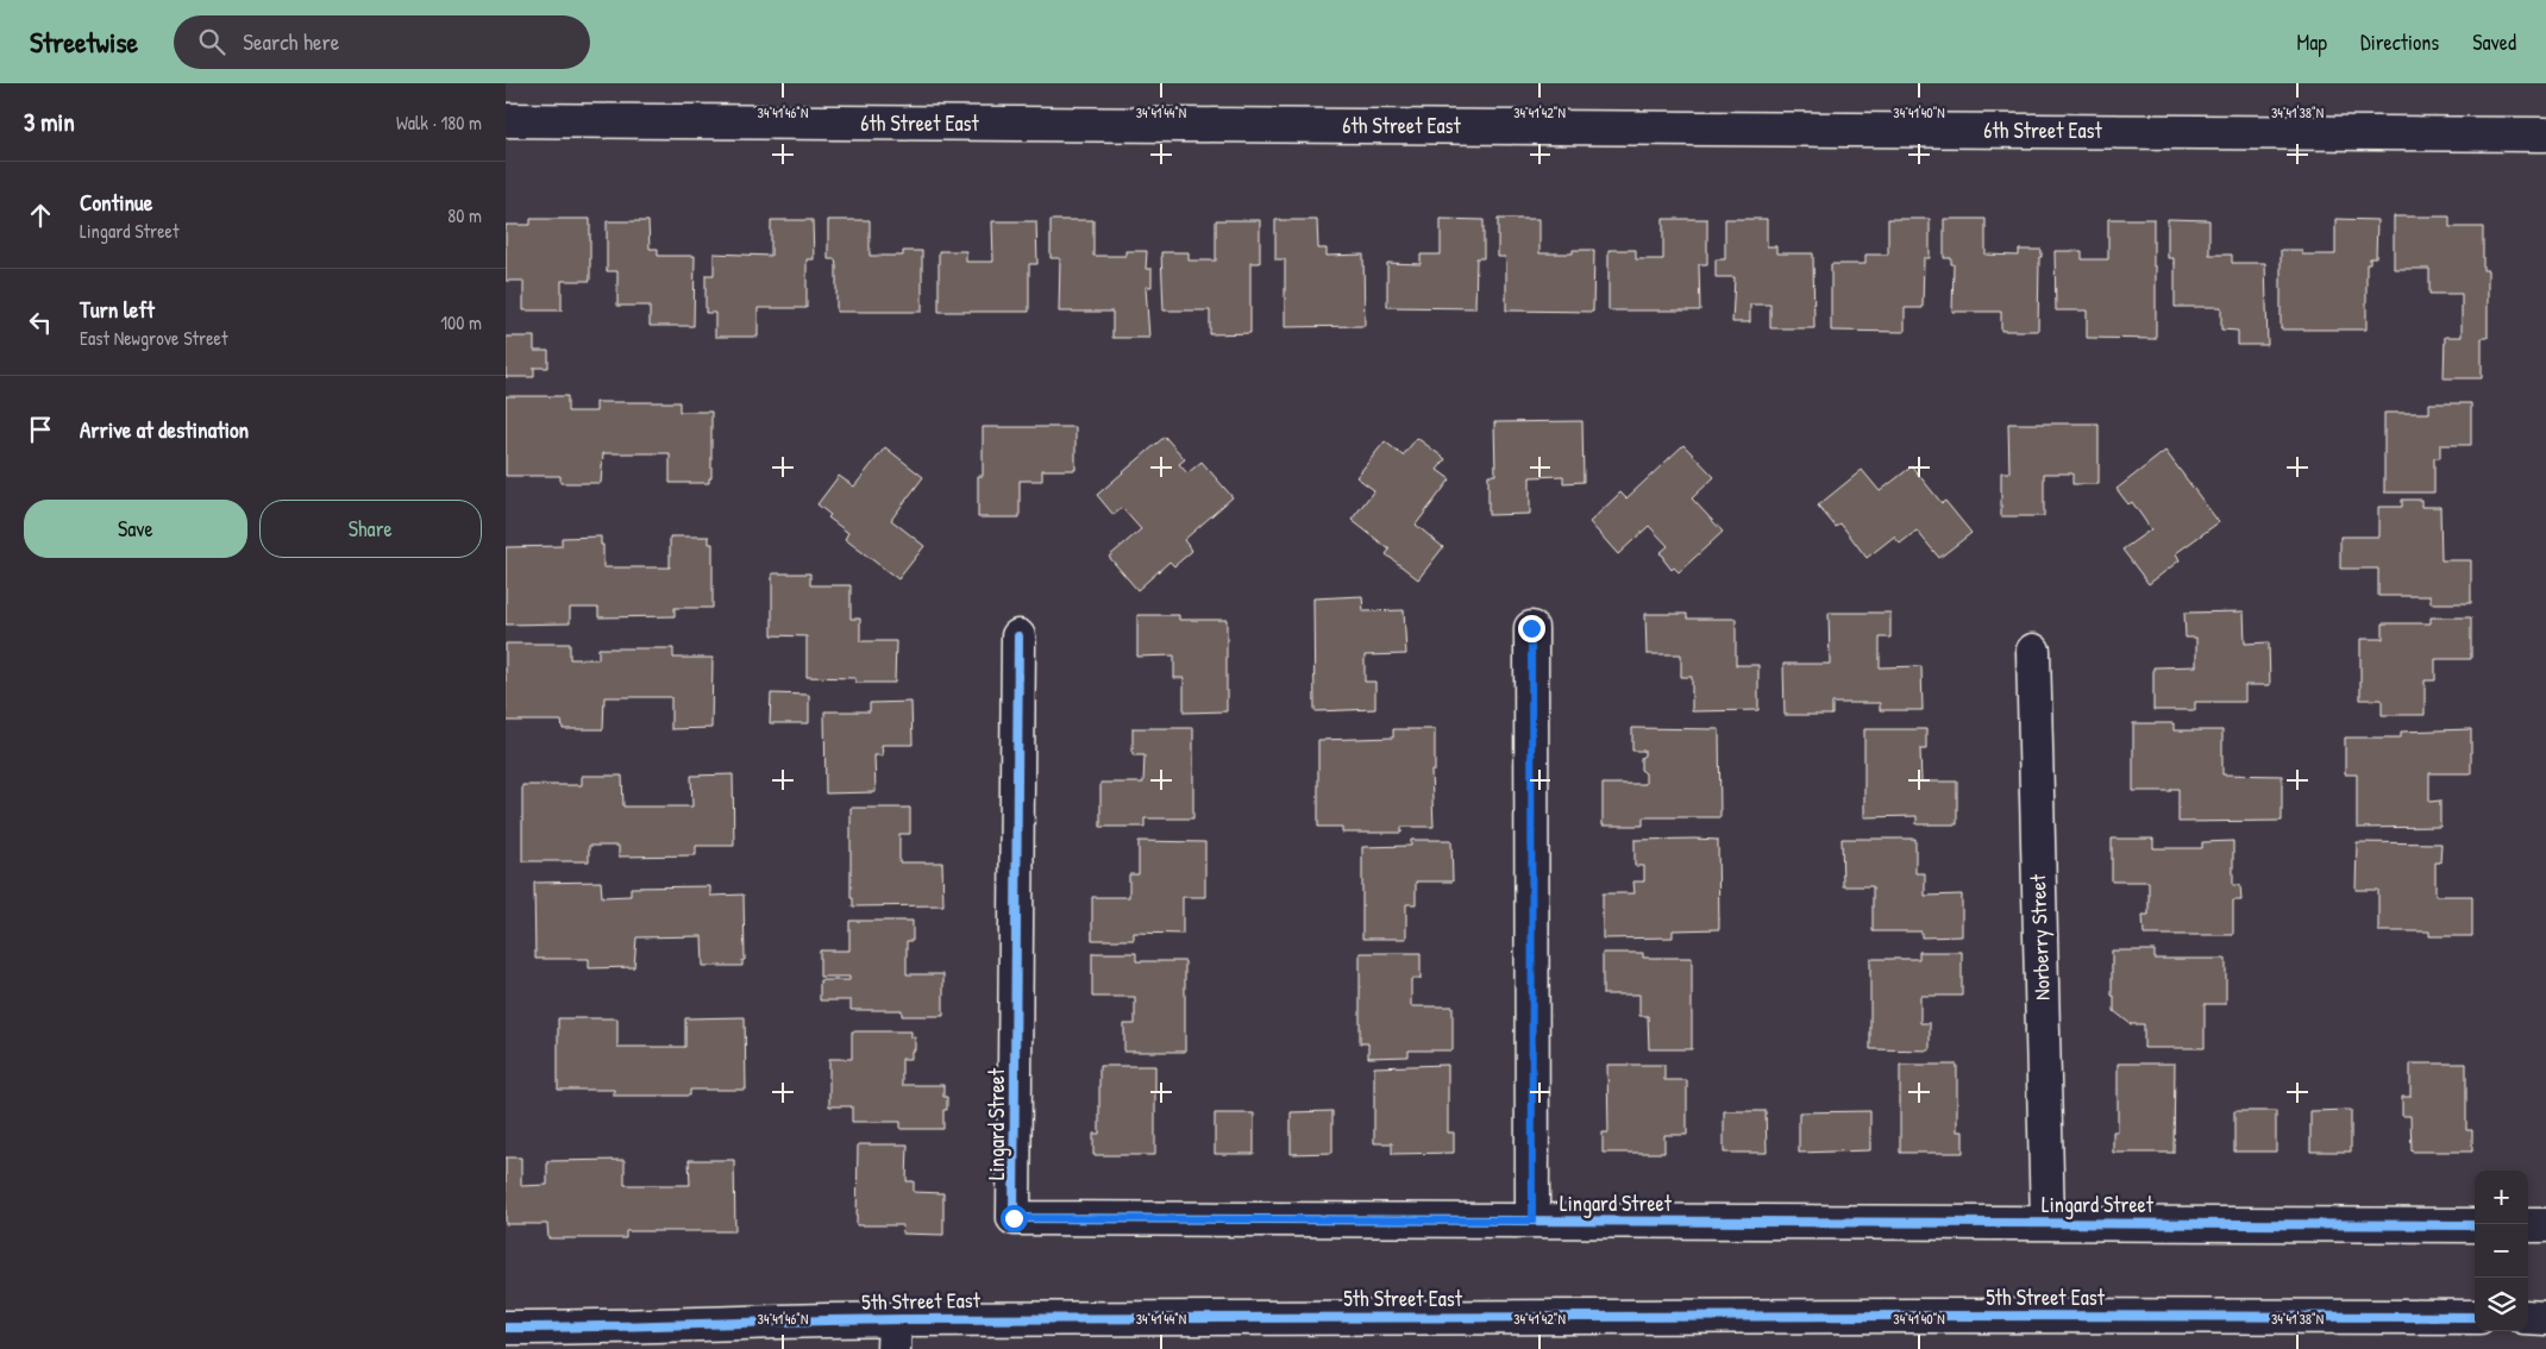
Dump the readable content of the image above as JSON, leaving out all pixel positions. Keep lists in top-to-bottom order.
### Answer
{
  "streets": {
    "street": [
      "6th Street East",
      "Norberry Street",
      "Lingard Street",
      "5th Street East"
    ]
  },
  "crossings": [
    ["Norberry Street", "Lingard Street"]
  ],
  "page": {
    "header": "Streetwise",
    "search": "Search here",
    "nav": ["Map", "Directions", "Saved"],
    "heading": ["3 min", "Walk · 180 m"],
    "list": [
      ["Continue", "Lingard Street", "80 m"],
      ["Turn left", "East Newgrove Street", "100 m"],
      "Arrive at destination"
    ],
    "buttons": ["Save", "Share"],
    "map_buttons": ["+", "−"]
  },
  "coordinates": [
    "34°41'46\"N",
    "34°41'44\"N",
    "34°41'42\"N",
    "34°41'40\"N",
    "34°41'38\"N"
  ]
}
